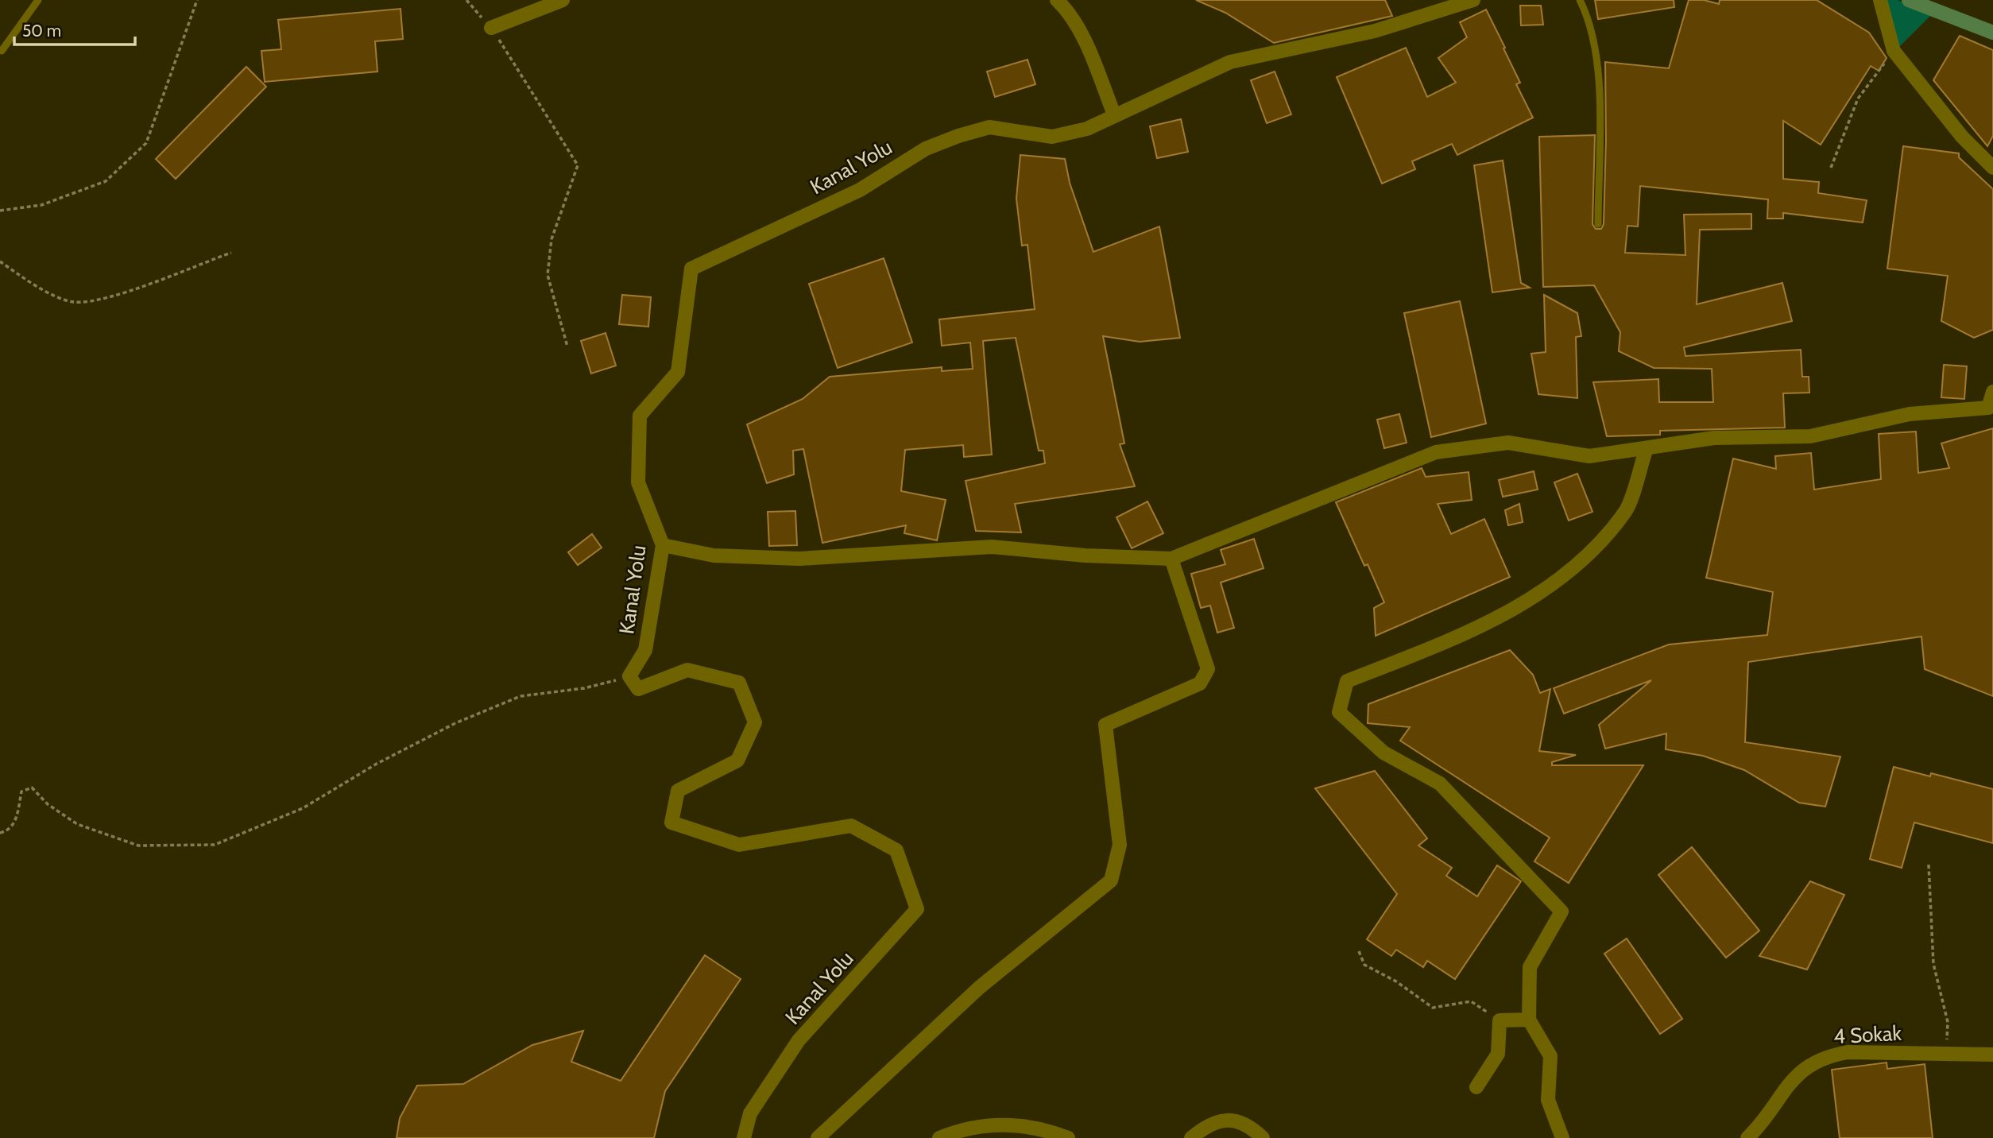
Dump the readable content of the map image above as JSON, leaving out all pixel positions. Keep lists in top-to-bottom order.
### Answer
{
  "streets": {
    "street": ["Kanal Yolu", "4 Sokak"]
  },
  "scale_bar": "50 m"
}
